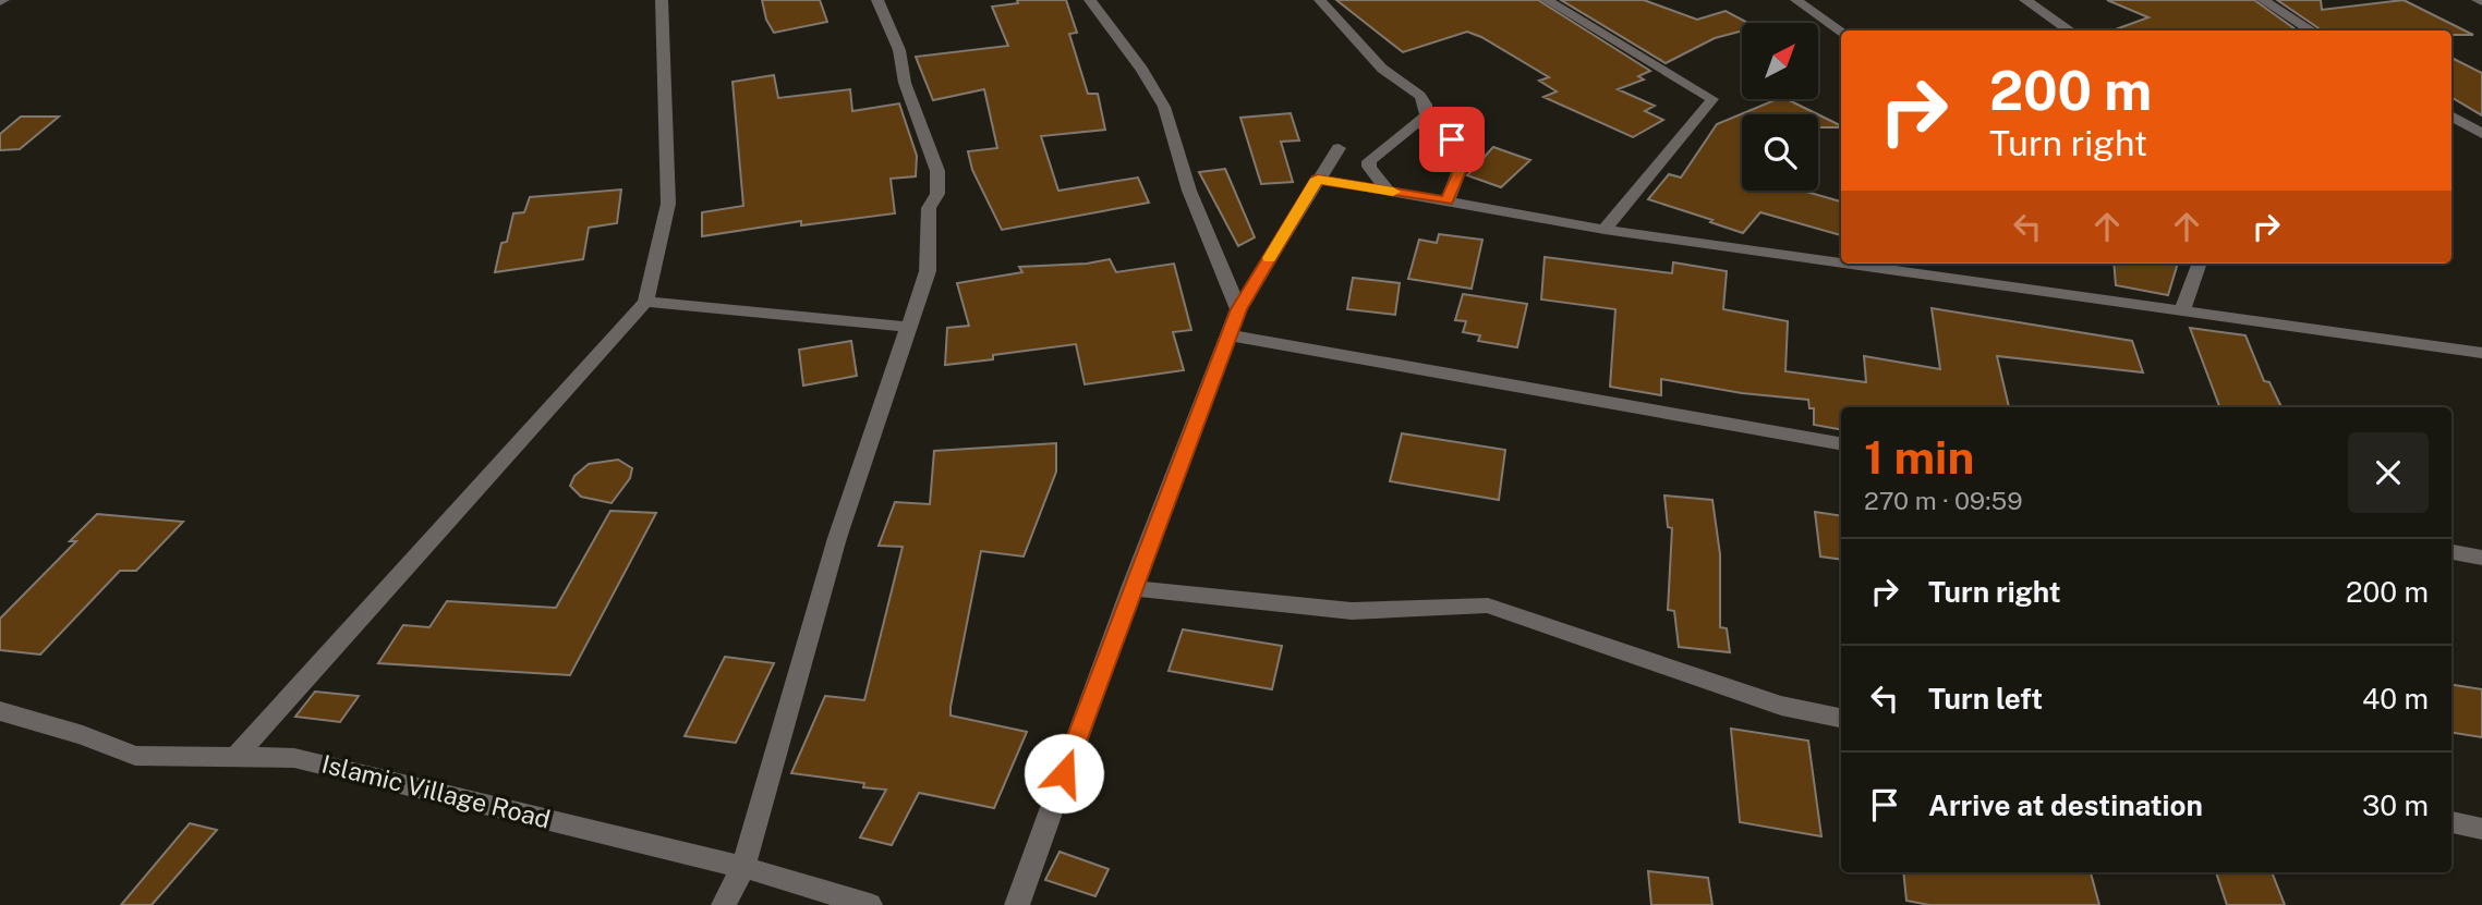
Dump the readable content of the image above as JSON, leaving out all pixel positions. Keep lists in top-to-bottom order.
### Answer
{
  "streets": {
    "street": ["Islamic Village Road"]
  },
  "north": "top right",
  "page": {
    "turn": ["200 m", "Turn right"],
    "heading": ["1 min", "270 m · 09:59"],
    "list": [
      {
        "name": "Turn right",
        "value": "200 m"
      },
      {
        "name": "Turn left",
        "value": "40 m"
      },
      {
        "name": "Arrive at destination",
        "value": "30 m"
      }
    ]
  }
}
